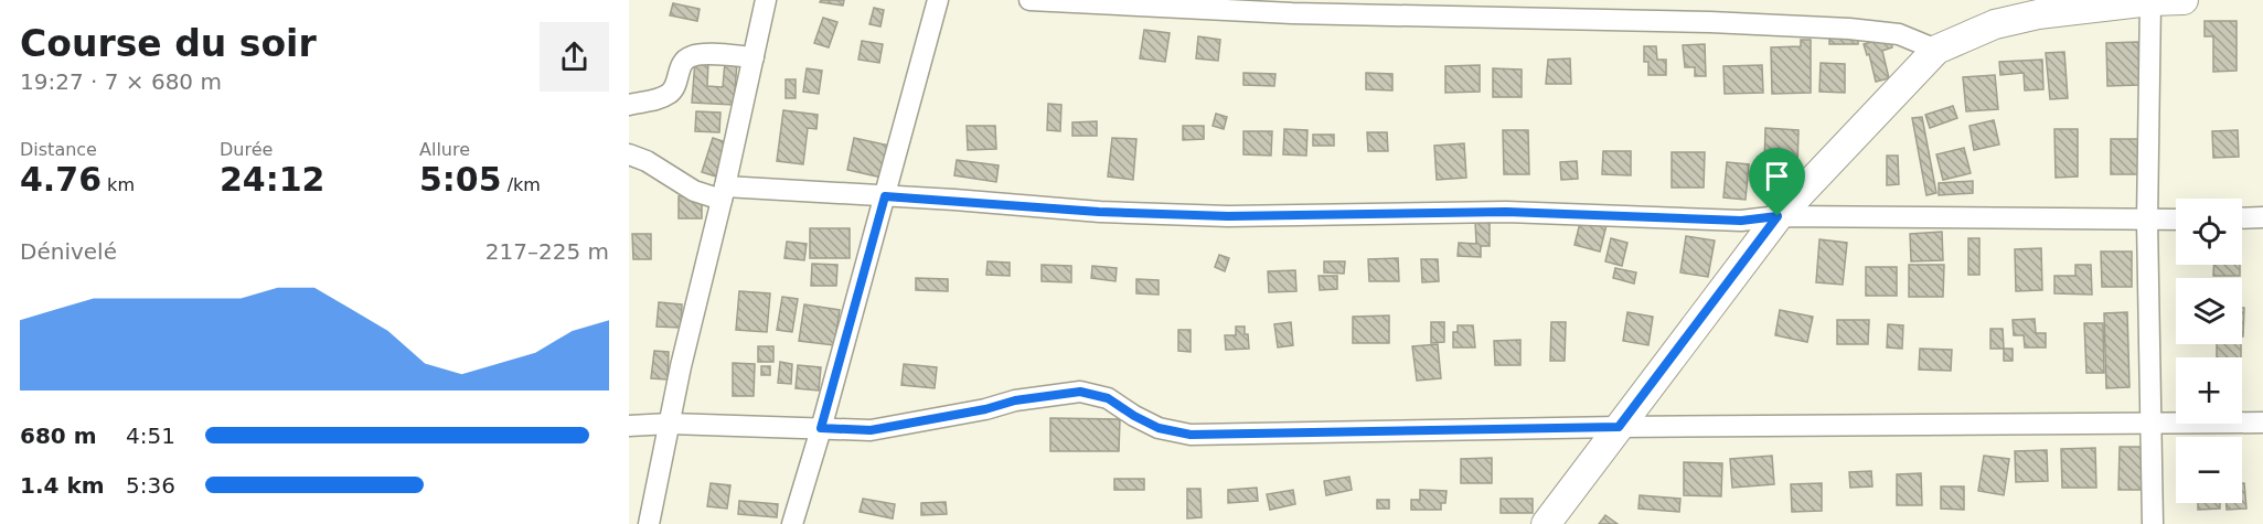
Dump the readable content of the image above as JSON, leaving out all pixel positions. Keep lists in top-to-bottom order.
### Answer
{
  "page": {
    "heading": ["Course du soir", "19:27 · 7 × 680 m"],
    "stats": [
      ["Distance", "4.76 km"],
      ["Durée", "24:12"],
      ["Allure", "5:05 /km"]
    ],
    "map_buttons": ["+", "−"],
    "chart": ["Dénivelé", "217–225 m"],
    "list": [
      {
        "name": "680 m",
        "note": "4:51"
      },
      {
        "name": "1.4 km",
        "note": "5:36"
      }
    ]
  }
}
